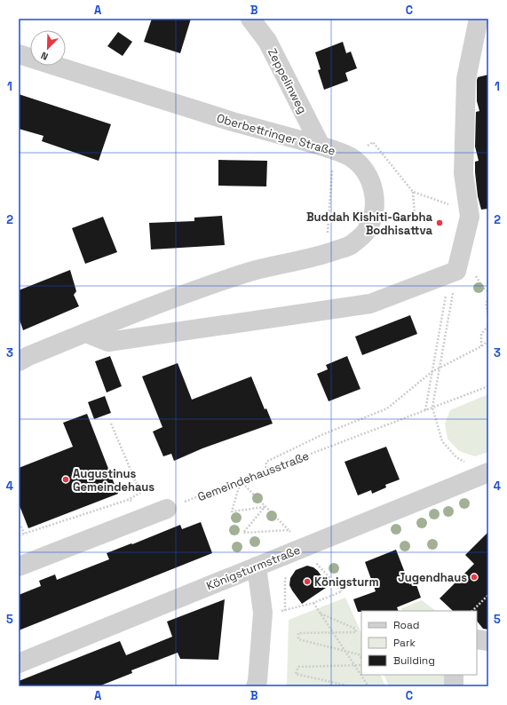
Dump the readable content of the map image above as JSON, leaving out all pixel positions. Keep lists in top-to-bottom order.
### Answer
{
  "streets": {
    "street": ["Zeppelinweg", "Oberbettringer Straße", "Königsturmstraße"],
    "path": ["Gemeindehausstraße"]
  },
  "crossings": [
    ["Zeppelinweg", "Oberbettringer Straße"]
  ],
  "places": [
    "Buddah Kishiti-Garbha Bodhisattva",
    "Augustinus Gemeindehaus",
    "Jugendhaus",
    "Königsturm"
  ],
  "legend": ["Road", "Park", "Building"],
  "north": "bottom left",
  "grid": {
    "columns": ["A", "B", "C"],
    "rows": [
      "1",
      "2",
      "3",
      "4",
      "5"
    ]
  }
}
